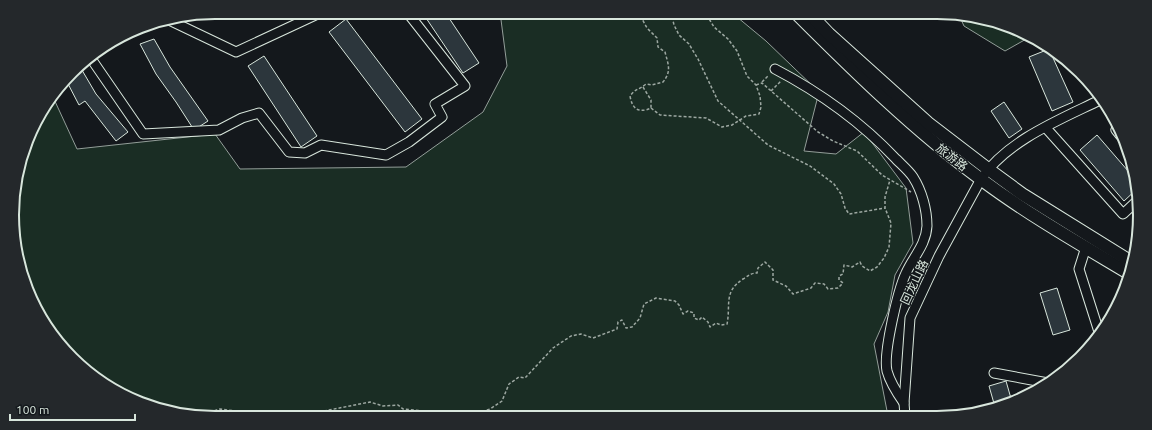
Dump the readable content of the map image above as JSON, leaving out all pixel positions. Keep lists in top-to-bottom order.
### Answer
{
  "streets": {
    "main road": ["旅游路"],
    "street": ["回龙山路"]
  },
  "crossings": [
    ["旅游路", "回龙山路"]
  ],
  "scale_bar": "100 m"
}
